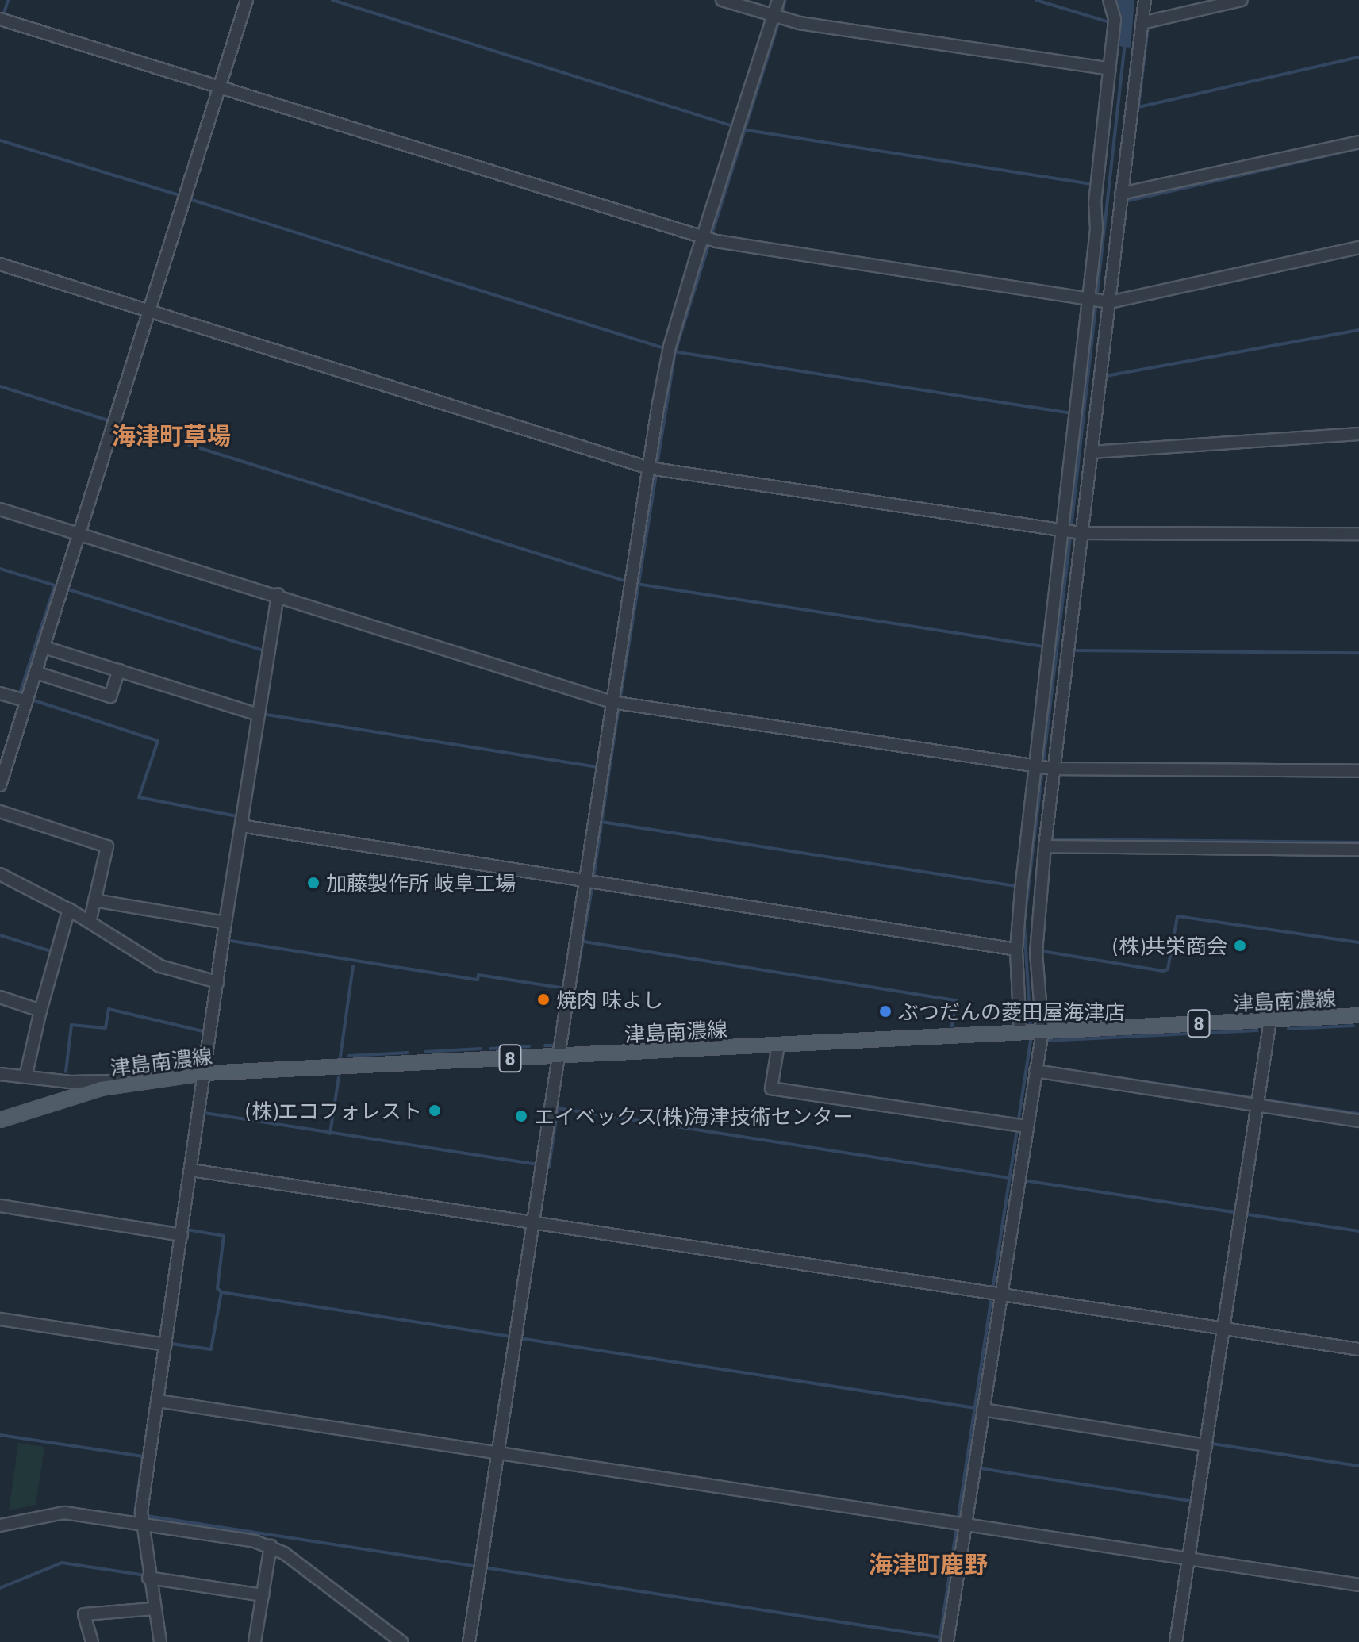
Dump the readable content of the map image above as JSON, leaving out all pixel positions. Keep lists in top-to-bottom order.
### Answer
{
  "streets": {
    "main road": ["津島南濃線", "8"]
  },
  "districts": ["海津町草場", "海津町鹿野"],
  "places": [
    "加藤製作所 岐阜工場",
    "(株)共栄商会",
    "焼肉 味よし",
    "ぶつだんの菱田屋海津店",
    "(株)エコフォレスト",
    "エイベックス(株)海津技術センター"
  ]
}
